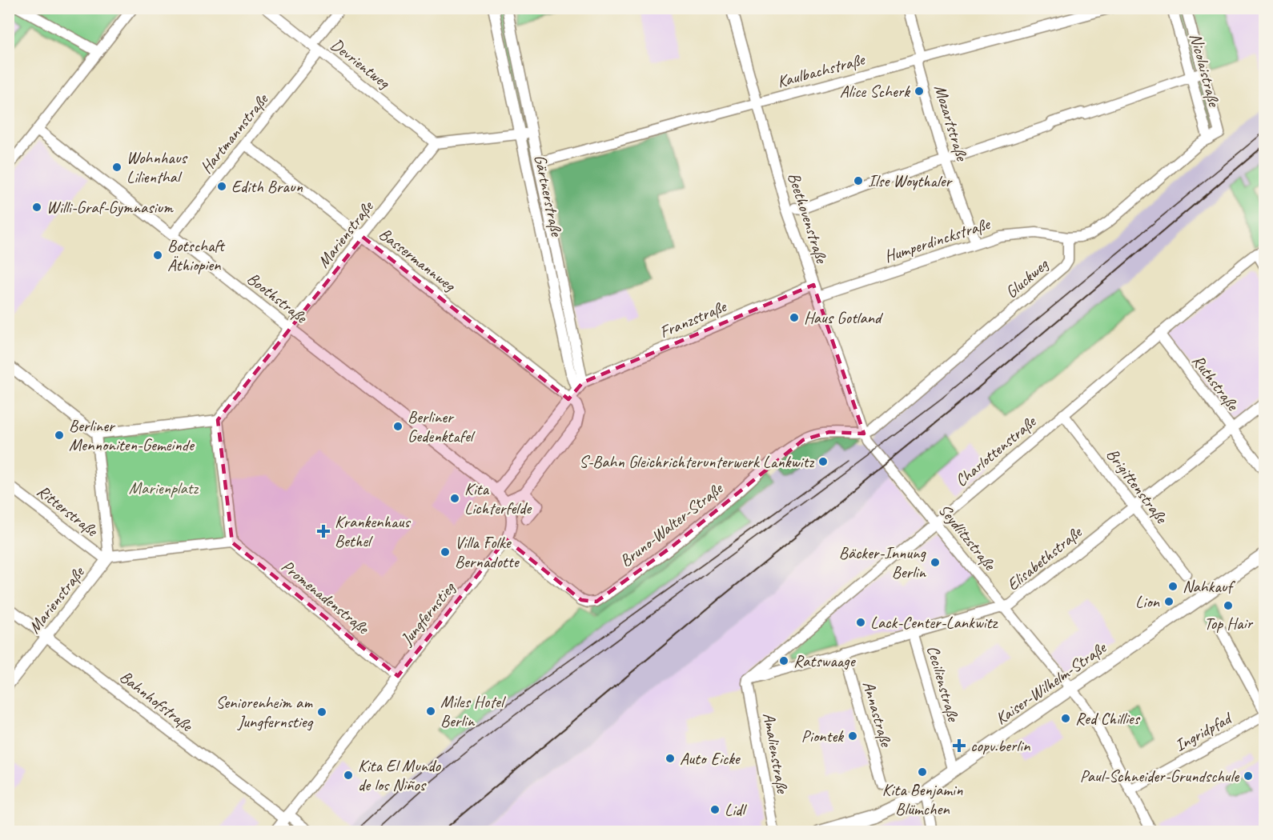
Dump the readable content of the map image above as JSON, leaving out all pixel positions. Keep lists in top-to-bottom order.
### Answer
{
  "streets": {
    "main road": ["Kaiser-Wilhelm-Straße"],
    "street": [
      "Devrientweg",
      "Nicolaistraße",
      "Kaulbachstraße",
      "Mozartstraße",
      "Hartmannstraße",
      "Gärtnerstraße",
      "Beethovenstraße",
      "Marienstraße",
      "Humperdinckstraße",
      "Bassermannweg",
      "Gluckweg",
      "Boothstraße",
      "Franzstraße",
      "Ruthstraße",
      "Charlottenstraße",
      "Brigittenstraße",
      "Ritterstraße",
      "Bruno-Walter-Straße",
      "Seydlitzstraße",
      "Elisabethstraße",
      "Promenadenstraße",
      "Jungfernstieg",
      "Cecilienstraße",
      "Bahnhofstraße",
      "Annastraße",
      "Ingridpfad",
      "Amalienstraße"
    ]
  },
  "crossings": [
    ["Devrientweg", "Hartmannstraße"],
    ["Devrientweg", "Marienstraße"],
    ["Kaulbachstraße", "Mozartstraße"],
    ["Kaulbachstraße", "Gärtnerstraße"],
    ["Kaulbachstraße", "Beethovenstraße"],
    ["Mozartstraße", "Humperdinckstraße"],
    ["Hartmannstraße", "Bassermannweg"],
    ["Hartmannstraße", "Boothstraße"],
    ["Gärtnerstraße", "Franzstraße"],
    ["Beethovenstraße", "Humperdinckstraße"],
    ["Beethovenstraße", "Gluckweg"],
    ["Beethovenstraße", "Franzstraße"],
    ["Beethovenstraße", "Bruno-Walter-Straße"],
    ["Beethovenstraße", "Seydlitzstraße"],
    ["Marienstraße", "Bassermannweg"],
    ["Marienstraße", "Boothstraße"],
    ["Marienstraße", "Ritterstraße"],
    ["Marienstraße", "Bahnhofstraße"],
    ["Humperdinckstraße", "Gluckweg"],
    ["Gluckweg", "Bruno-Walter-Straße"],
    ["Gluckweg", "Seydlitzstraße"],
    ["Ruthstraße", "Charlottenstraße"],
    ["Ruthstraße", "Elisabethstraße"],
    ["Charlottenstraße", "Brigittenstraße"],
    ["Charlottenstraße", "Seydlitzstraße"],
    ["Charlottenstraße", "Elisabethstraße"],
    ["Charlottenstraße", "Amalienstraße"],
    ["Brigittenstraße", "Elisabethstraße"],
    ["Bruno-Walter-Straße", "Seydlitzstraße"],
    ["Bruno-Walter-Straße", "Jungfernstieg"],
    ["Seydlitzstraße", "Elisabethstraße"],
    ["Seydlitzstraße", "Kaiser-Wilhelm-Straße"],
    ["Seydlitzstraße", "Ingridpfad"],
    ["Elisabethstraße", "Cecilienstraße"],
    ["Elisabethstraße", "Annastraße"],
    ["Elisabethstraße", "Amalienstraße"],
    ["Promenadenstraße", "Jungfernstieg"],
    ["Jungfernstieg", "Bahnhofstraße"],
    ["Cecilienstraße", "Kaiser-Wilhelm-Straße"]
  ],
  "parks": ["Marienplatz"],
  "places": {
    "other": [
      "Alice Scherk",
      "Wohnhaus Lilienthal",
      "Ilse Woythaler",
      "Edith Braun",
      "Willi-Graf-Gymnasium",
      "Botschaft Äthiopien",
      "Haus Gotland",
      "Berliner Gedenktafel",
      "Berliner Mennoniten-Gemeinde",
      "S-Bahn Gleichrichterunterwerk Lankwitz",
      "Kita Lichterfelde",
      "Villa Folke Bernadotte",
      "Bäcker-Innung Berlin",
      "Nahkauf",
      "Lion",
      "Top Hair",
      "Lack-Center-Lankwitz",
      "Ratswaage",
      "Miles Hotel Berlin",
      "Seniorenheim am Jungfernstieg",
      "Red Chillies",
      "Piontek",
      "Auto Eicke",
      "Kita Benjamin Blümchen",
      "Kita El Mundo de los Niños",
      "Paul-Schneider-Grundschule",
      "Lidl"
    ],
    "health": ["Krankenhaus Bethel", "copv.berlin"]
  }
}
